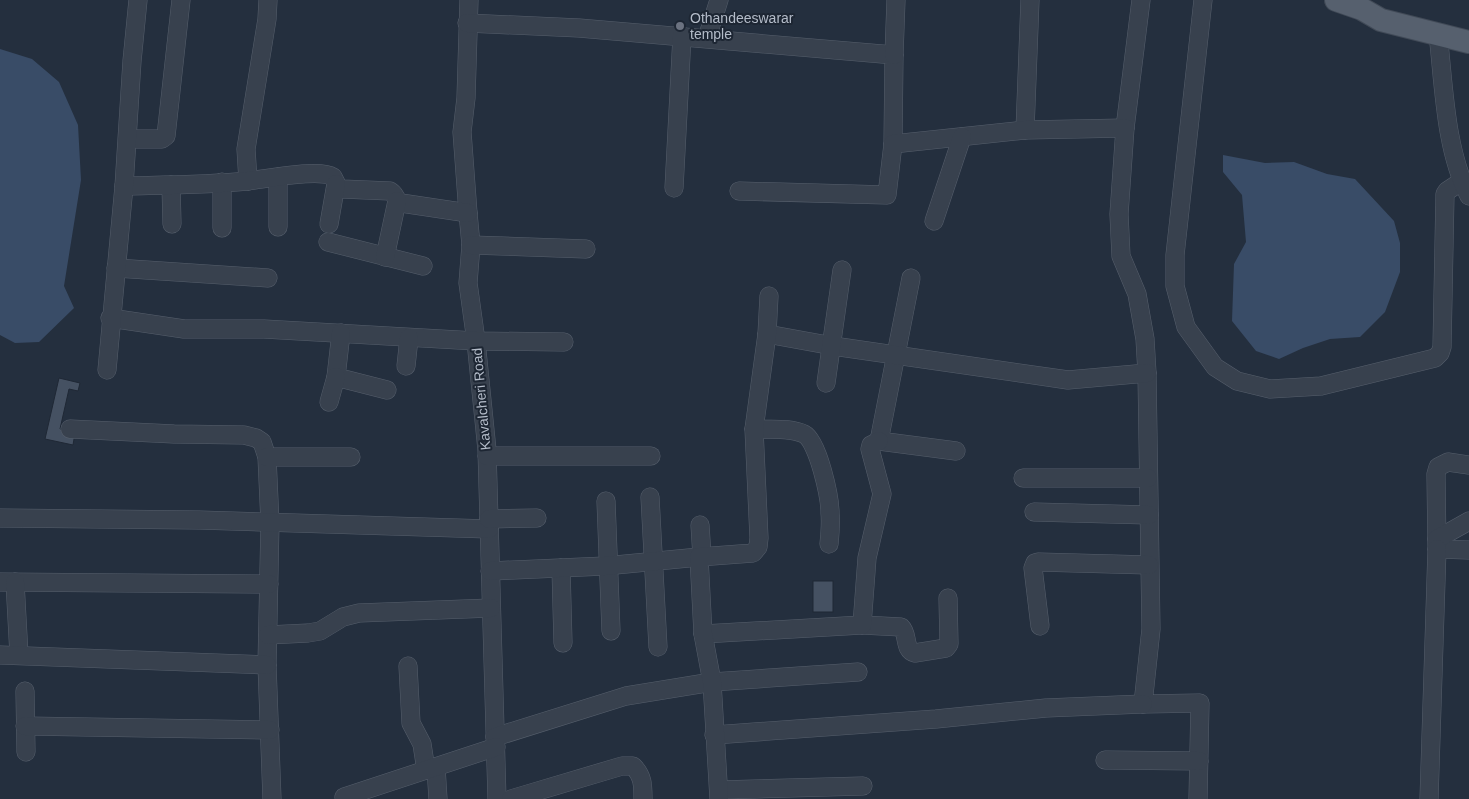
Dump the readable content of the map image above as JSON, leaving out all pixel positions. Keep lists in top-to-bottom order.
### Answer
{
  "streets": {
    "street": ["Kavalcheri Road"]
  },
  "places": ["Othandeeswarar temple"]
}
